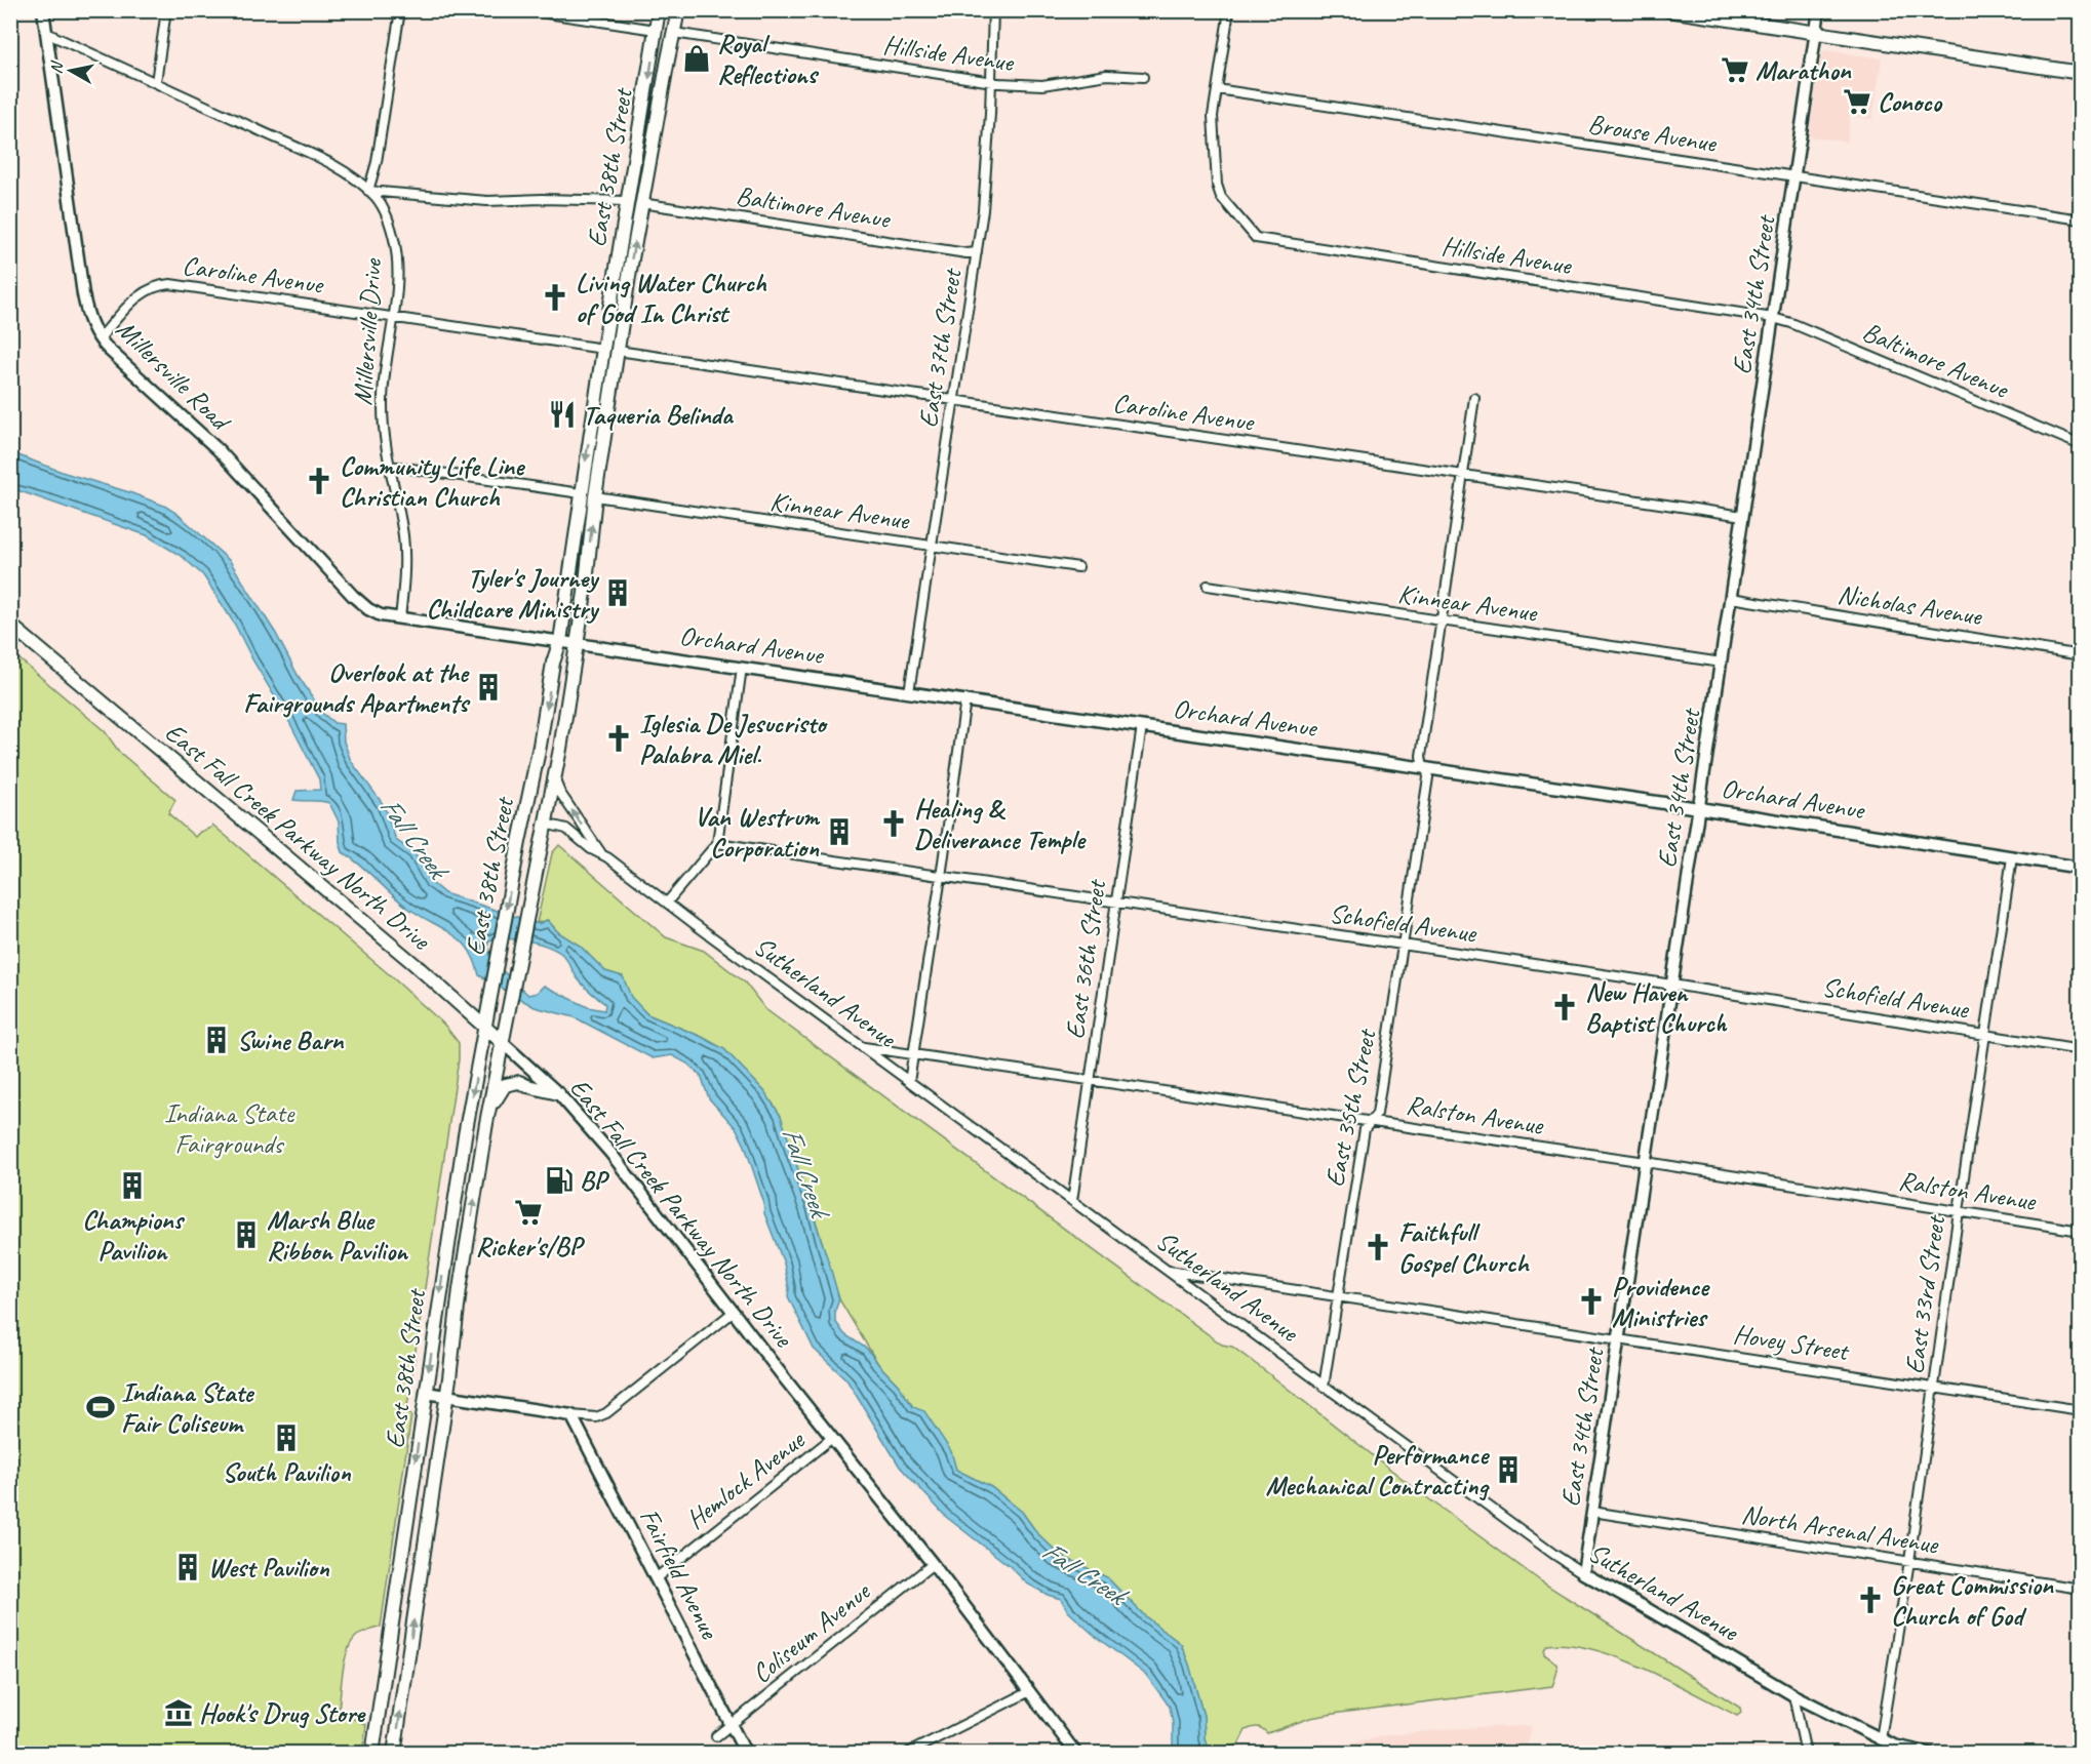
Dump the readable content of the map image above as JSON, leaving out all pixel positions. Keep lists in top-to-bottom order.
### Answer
{
  "streets": {
    "main road": ["East 38th Street", "East Fall Creek Parkway North Drive"],
    "street": [
      "Hillside Avenue",
      "Brouse Avenue",
      "Baltimore Avenue",
      "Caroline Avenue",
      "East 34th Street",
      "Millersville Drive",
      "East 37th Street",
      "Millersville Road",
      "Kinnear Avenue",
      "Nicholas Avenue",
      "Orchard Avenue",
      "Schofield Avenue",
      "East 36th Street",
      "Sutherland Avenue",
      "East 35th Street",
      "Ralston Avenue",
      "East 33rd Street",
      "Hovey Street",
      "Hemlock Avenue",
      "North Arsenal Avenue",
      "Fairfield Avenue",
      "Coliseum Avenue"
    ]
  },
  "crossings": [
    ["Hillside Avenue", "Brouse Avenue"],
    ["Hillside Avenue", "East 38th Street"],
    ["Hillside Avenue", "Baltimore Avenue"],
    ["Hillside Avenue", "East 34th Street"],
    ["Hillside Avenue", "East 37th Street"],
    ["Brouse Avenue", "East 34th Street"],
    ["East 38th Street", "Baltimore Avenue"],
    ["East 38th Street", "Caroline Avenue"],
    ["East 38th Street", "Kinnear Avenue"],
    ["East 38th Street", "Orchard Avenue"],
    ["East 38th Street", "East Fall Creek Parkway North Drive"],
    ["East 38th Street", "Sutherland Avenue"],
    ["Baltimore Avenue", "East 34th Street"],
    ["Baltimore Avenue", "East 37th Street"],
    ["Caroline Avenue", "East 34th Street"],
    ["Caroline Avenue", "Millersville Drive"],
    ["Caroline Avenue", "East 37th Street"],
    ["Caroline Avenue", "Millersville Road"],
    ["Caroline Avenue", "East 35th Street"],
    ["East 34th Street", "Kinnear Avenue"],
    ["East 34th Street", "Nicholas Avenue"],
    ["East 34th Street", "Orchard Avenue"],
    ["East 34th Street", "Schofield Avenue"],
    ["East 34th Street", "Sutherland Avenue"],
    ["East 34th Street", "Ralston Avenue"],
    ["East 34th Street", "Hovey Street"],
    ["East 34th Street", "North Arsenal Avenue"],
    ["Millersville Drive", "Millersville Road"],
    ["Millersville Drive", "Orchard Avenue"],
    ["East 37th Street", "Kinnear Avenue"],
    ["East 37th Street", "Orchard Avenue"],
    ["Millersville Road", "Orchard Avenue"],
    ["Kinnear Avenue", "East 35th Street"],
    ["Orchard Avenue", "East 36th Street"],
    ["Orchard Avenue", "East 35th Street"],
    ["Orchard Avenue", "East 33rd Street"],
    ["East Fall Creek Parkway North Drive", "Hemlock Avenue"],
    ["East Fall Creek Parkway North Drive", "Coliseum Avenue"],
    ["Schofield Avenue", "East 36th Street"],
    ["Schofield Avenue", "East 35th Street"],
    ["Schofield Avenue", "East 33rd Street"],
    ["East 36th Street", "Sutherland Avenue"],
    ["East 36th Street", "Ralston Avenue"],
    ["Sutherland Avenue", "East 35th Street"],
    ["Sutherland Avenue", "Ralston Avenue"],
    ["Sutherland Avenue", "East 33rd Street"],
    ["Sutherland Avenue", "Hovey Street"],
    ["East 35th Street", "Ralston Avenue"],
    ["East 35th Street", "Hovey Street"],
    ["Ralston Avenue", "East 33rd Street"],
    ["East 33rd Street", "Hovey Street"],
    ["East 33rd Street", "North Arsenal Avenue"],
    ["Hemlock Avenue", "Fairfield Avenue"],
    ["Fairfield Avenue", "Coliseum Avenue"]
  ],
  "water": ["Fall Creek"],
  "parks": ["Indiana State Fairgrounds"],
  "places": {
    "shop": ["Royal Reflections"],
    "supermarket": ["Marathon", "Conoco", "Ricker's/BP"],
    "church": [
      "Living Water Church of God In Christ",
      "Community Life Line Christian Church",
      "Iglesia De Jesucristo Palabra Miel.",
      "Healing & Deliverance Temple",
      "New Haven Baptist Church",
      "Faithfull Gospel Church",
      "Providence Ministries",
      "Great Commission Church of God"
    ],
    "restaurant": ["Taqueria Belinda"],
    "building": [
      "Tyler's Journey Childcare Ministry",
      "Overlook at the Fairgrounds Apartments",
      "Van Westrum Corporation",
      "Swine Barn",
      "Champions Pavilion",
      "Marsh Blue Ribbon Pavilion",
      "South Pavilion",
      "Performance Mechanical Contracting",
      "West Pavilion"
    ],
    "fuel station": ["BP"],
    "sports": ["Indiana State Fair Coliseum"],
    "museum": ["Hook's Drug Store"]
  },
  "north": "left"
}
